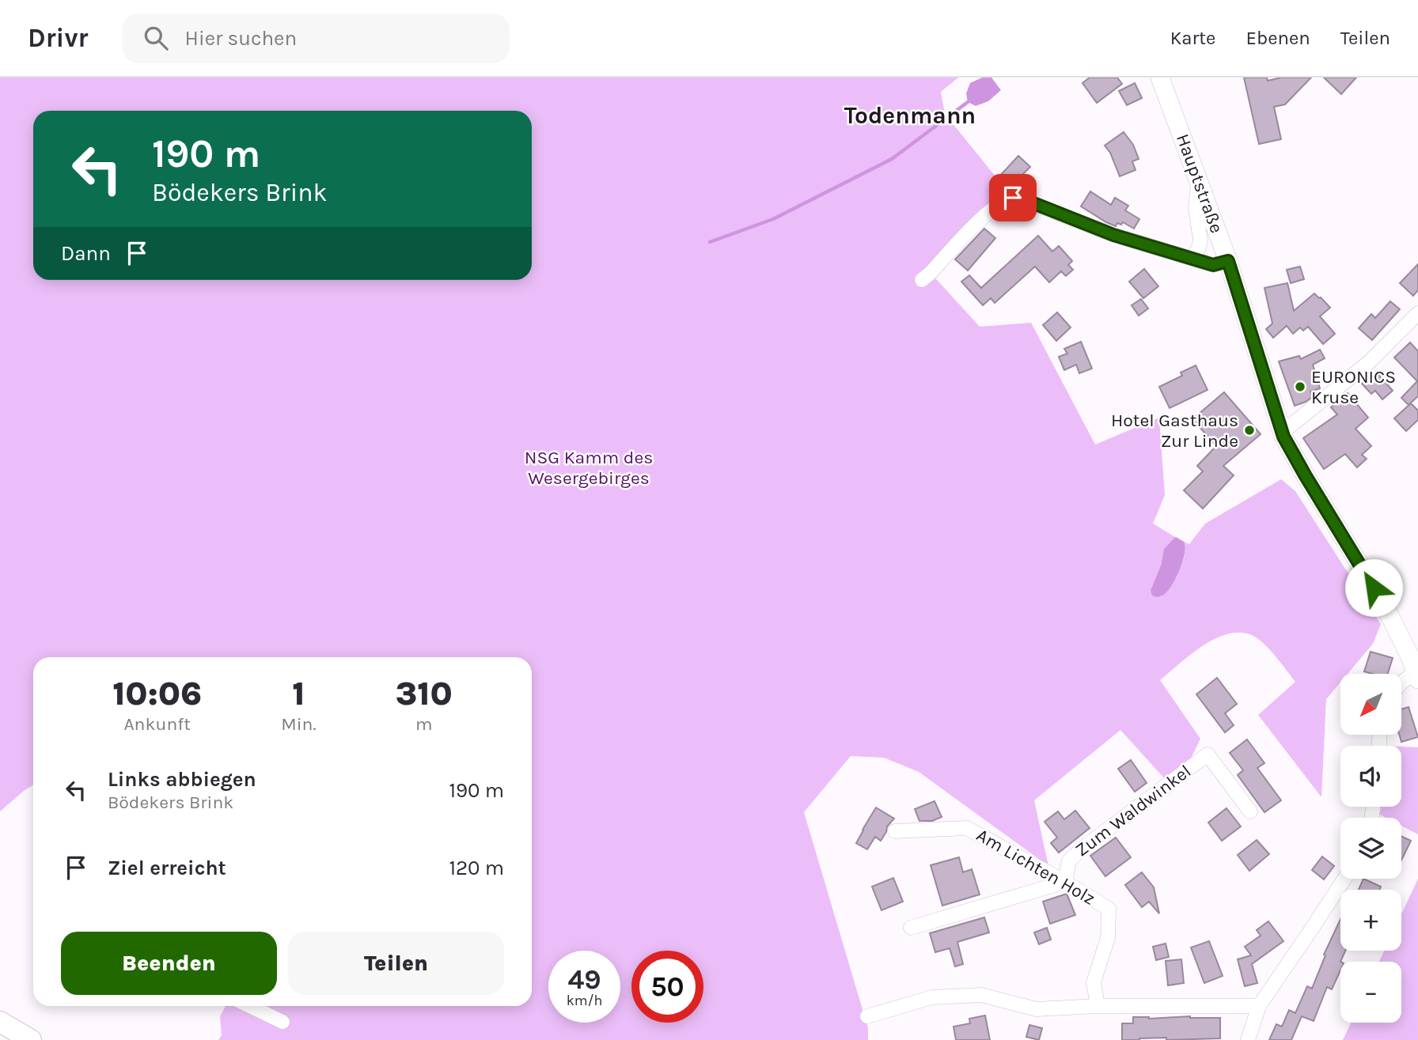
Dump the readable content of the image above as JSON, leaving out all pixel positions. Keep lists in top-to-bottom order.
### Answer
{
  "streets": {
    "main road": ["Hauptstraße"],
    "street": ["Zum Waldwinkel", "Am Lichten Holz"]
  },
  "crossings": [
    ["Zum Waldwinkel", "Am Lichten Holz"]
  ],
  "districts": ["Todenmann"],
  "parks": ["NSG Kamm des Wesergebirges"],
  "places": ["EURONICS Kruse", "Hotel Gasthaus Zur Linde"],
  "north": "bottom left",
  "page": {
    "header": "Drivr",
    "search": "Hier suchen",
    "nav": ["Karte", "Ebenen", "Teilen"],
    "turn": ["190 m", "Bödekers Brink"],
    "then": "Dann",
    "eta": [
      "10:06",
      "Ankunft",
      "1",
      "Min.",
      "310",
      "m"
    ],
    "map_buttons": ["+", "−"],
    "list": [
      {
        "name": "Links abbiegen",
        "note": "Bödekers Brink",
        "value": "190 m"
      },
      {
        "name": "Ziel erreicht",
        "value": "120 m"
      }
    ],
    "buttons": ["Beenden", "Teilen"],
    "speed": "49 km/h",
    "limit": "50"
  }
}
